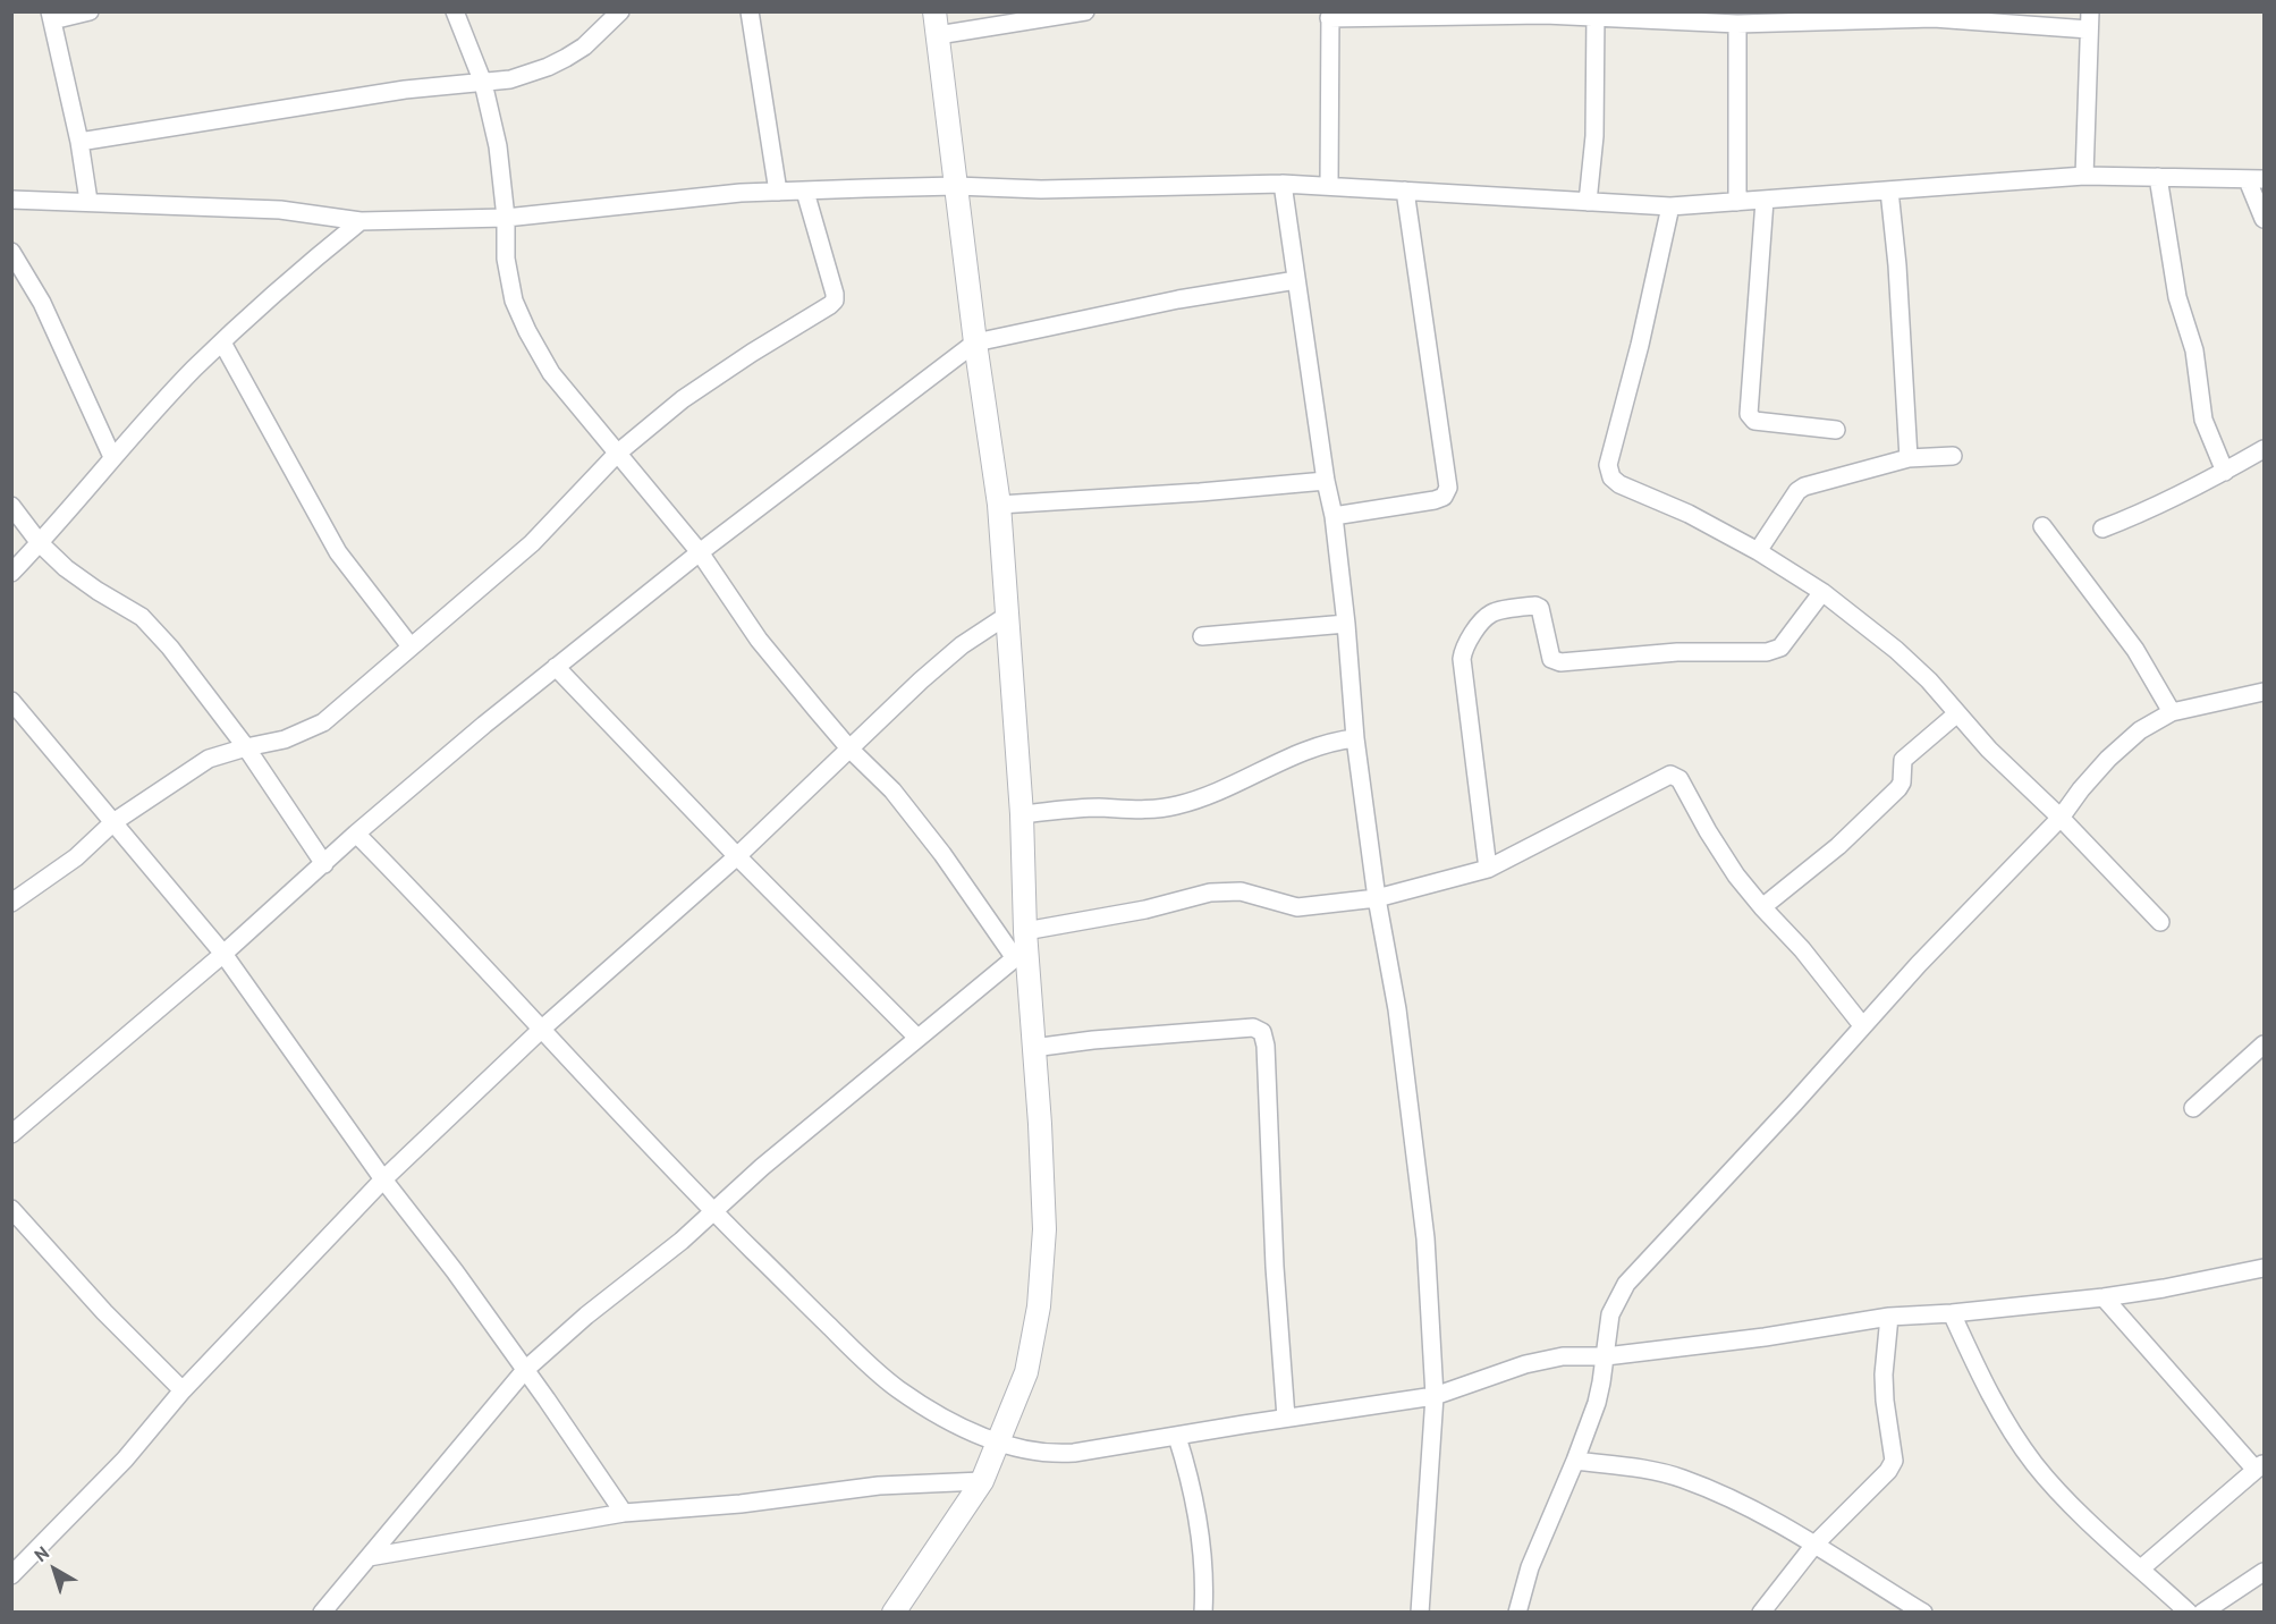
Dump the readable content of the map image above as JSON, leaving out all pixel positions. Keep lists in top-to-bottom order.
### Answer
{
  "north": "top left"
}
